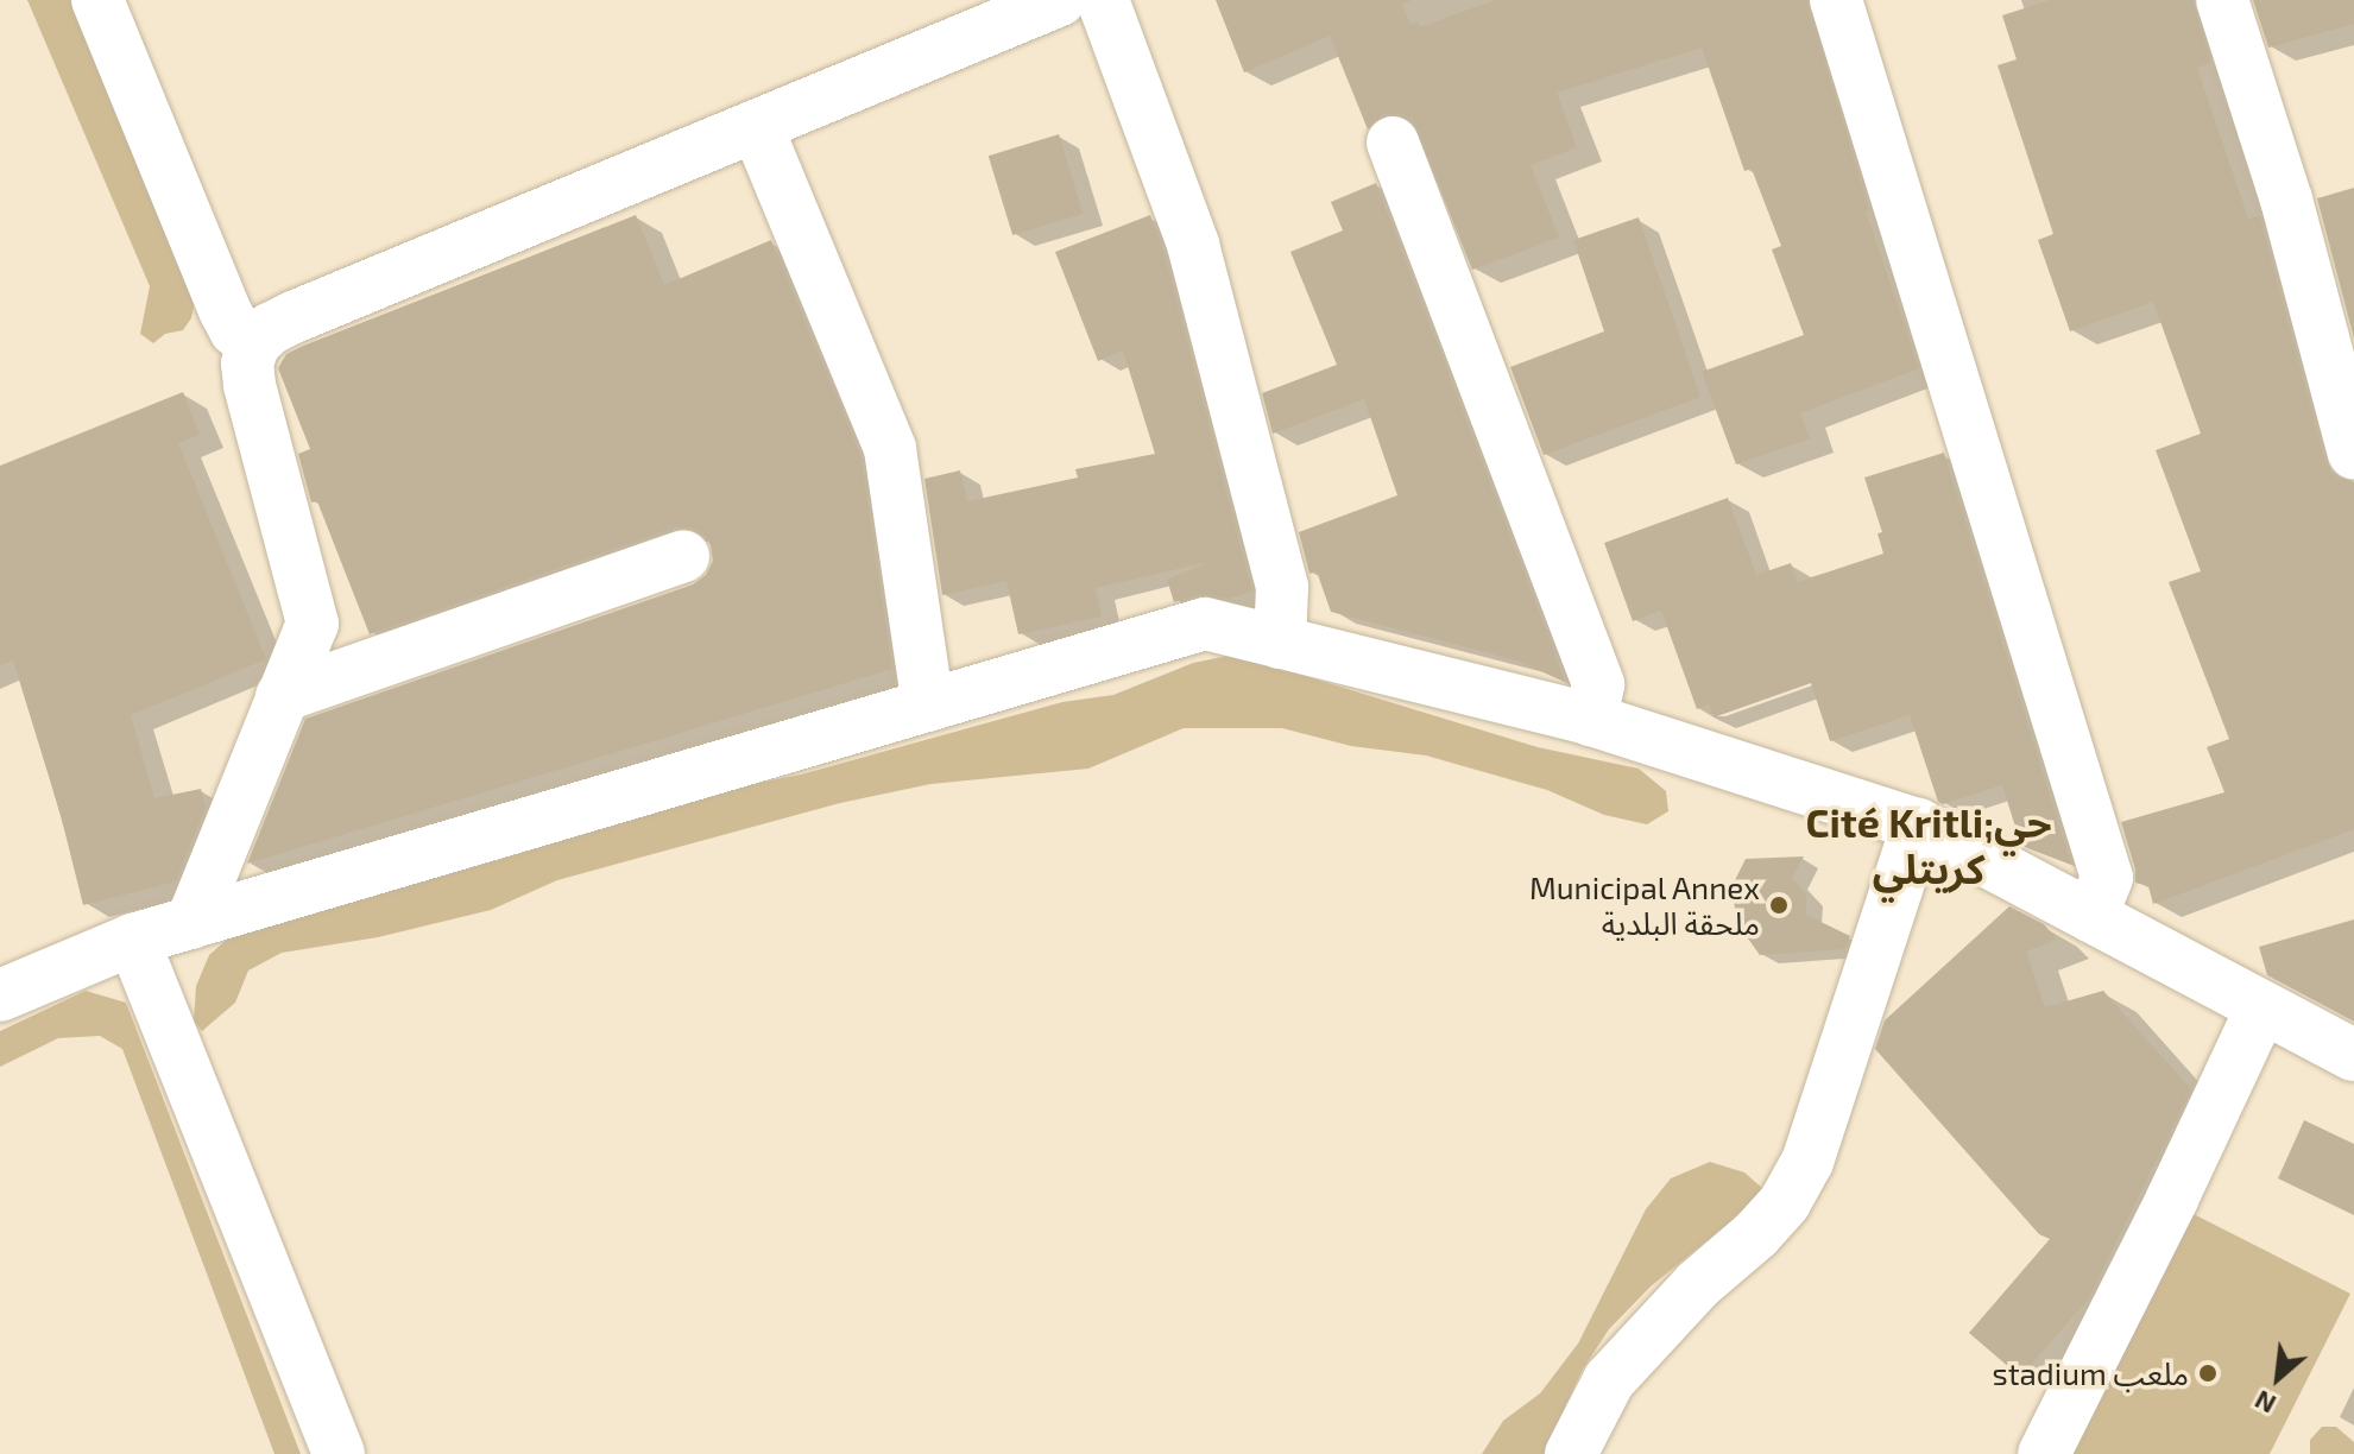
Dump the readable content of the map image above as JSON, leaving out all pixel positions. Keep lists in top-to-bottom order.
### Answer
{
  "districts": ["Cité Kritli;حي كريتلي"],
  "places": ["Municipal Annex ملحقة البلدية", "stadium ملعب"],
  "north": "bottom left"
}
